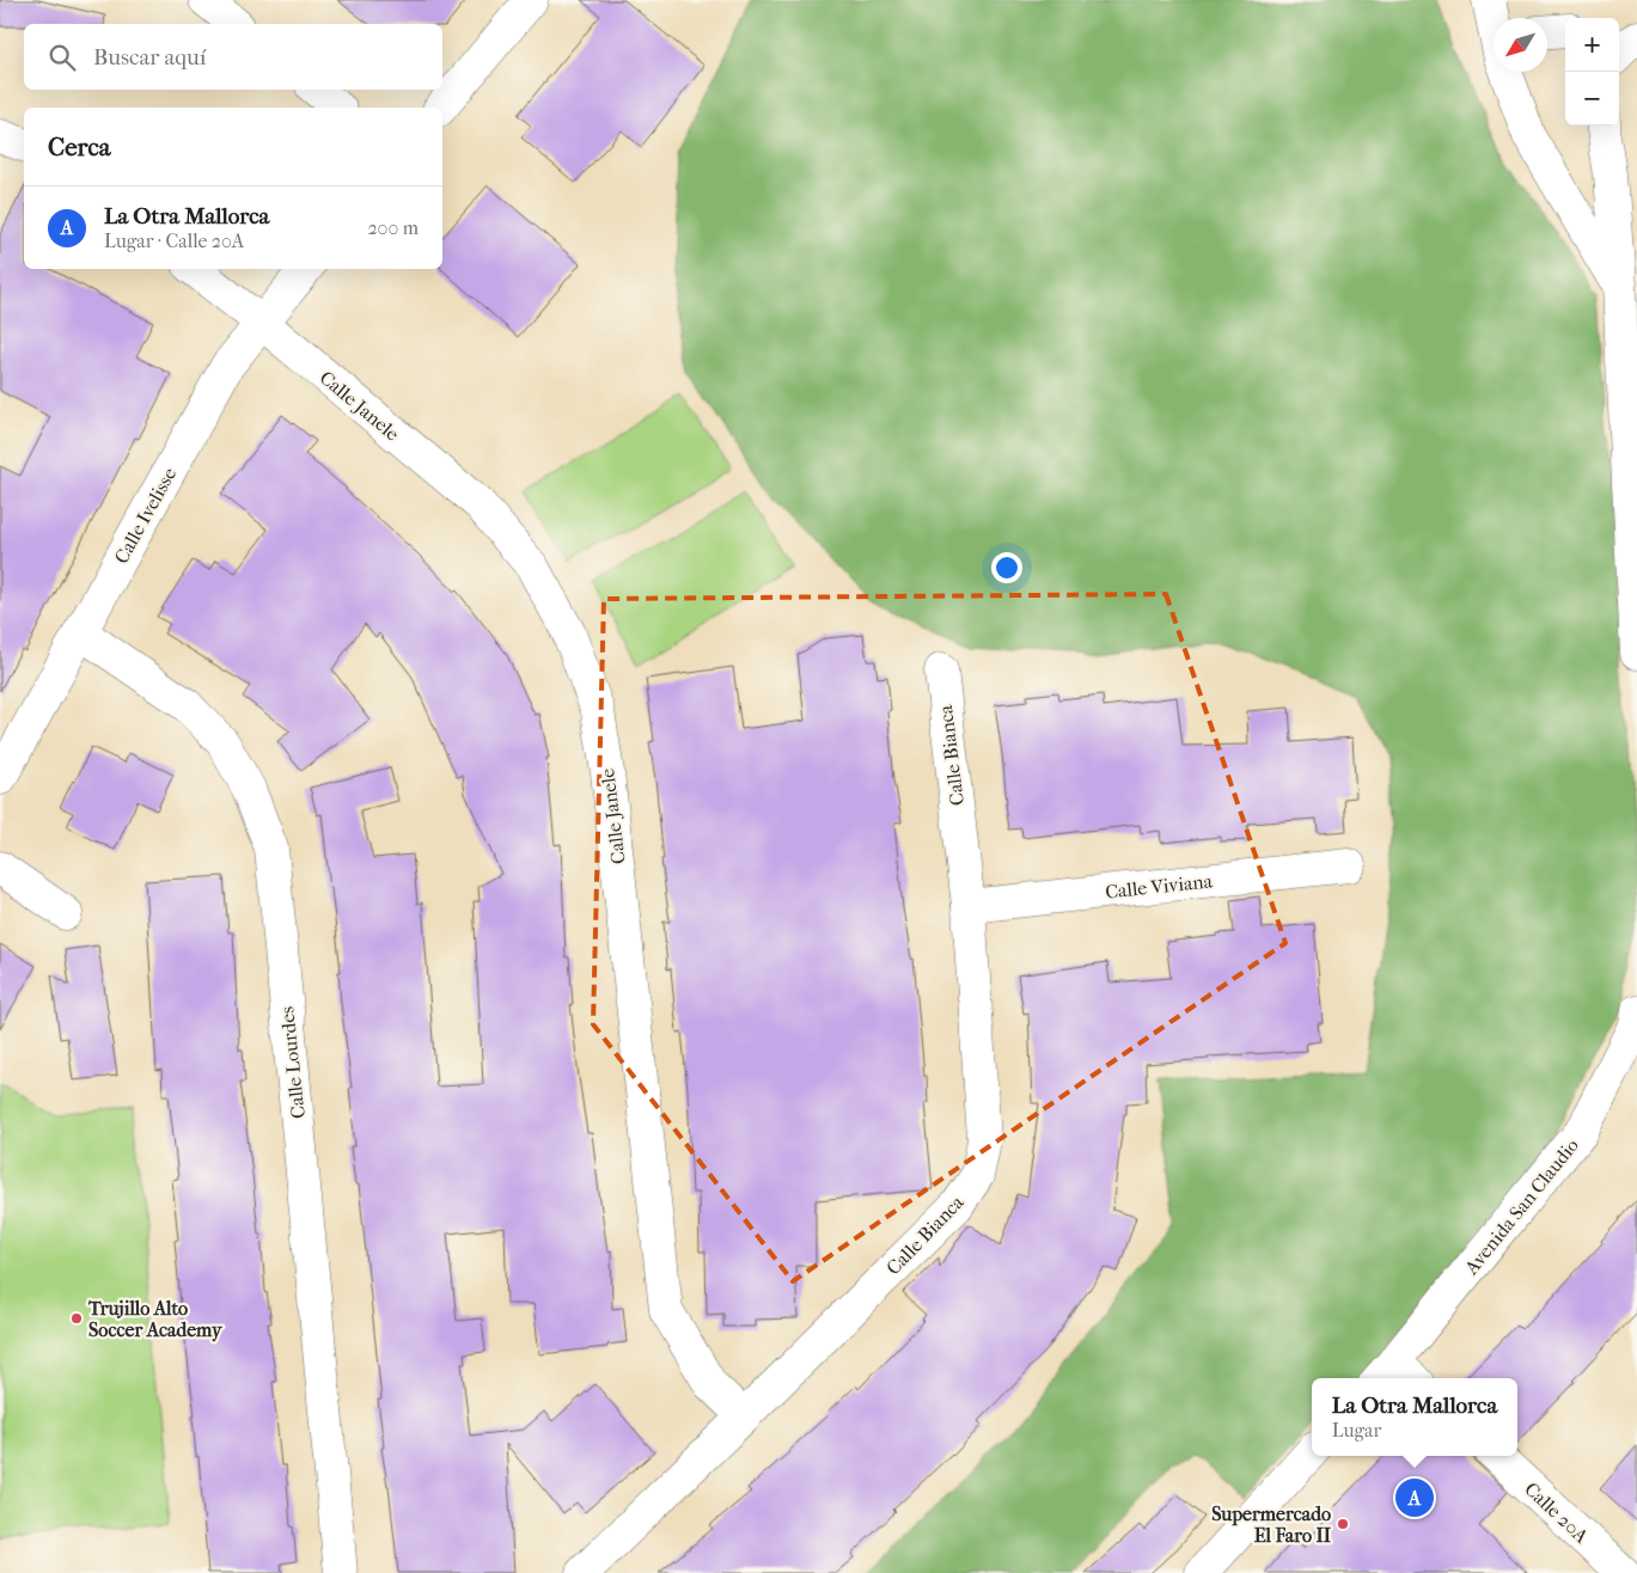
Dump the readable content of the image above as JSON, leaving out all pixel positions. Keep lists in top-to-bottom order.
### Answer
{
  "streets": {
    "street": [
      "Calle Janele",
      "Calle Ivelisse",
      "Calle Bianca",
      "Calle Viviana",
      "Calle Lourdes",
      "Avenida San Claudio",
      "Calle 20A"
    ]
  },
  "crossings": [
    ["Calle Janele", "Calle Ivelisse"],
    ["Calle Janele", "Calle Bianca"],
    ["Calle Ivelisse", "Calle Lourdes"],
    ["Calle Bianca", "Calle Viviana"]
  ],
  "places": ["Trujillo Alto Soccer Academy", "Supermercado El Faro II"],
  "north": "bottom left",
  "page": {
    "map_buttons": ["+", "−"],
    "search": "Buscar aquí",
    "heading": "Cerca",
    "list": [
      {
        "mark": "A",
        "name": "La Otra Mallorca",
        "note": "Lugar · Calle 20A",
        "value": "200 m"
      }
    ],
    "popup": ["La Otra Mallorca", "Lugar"],
    "pins": "A"
  }
}
